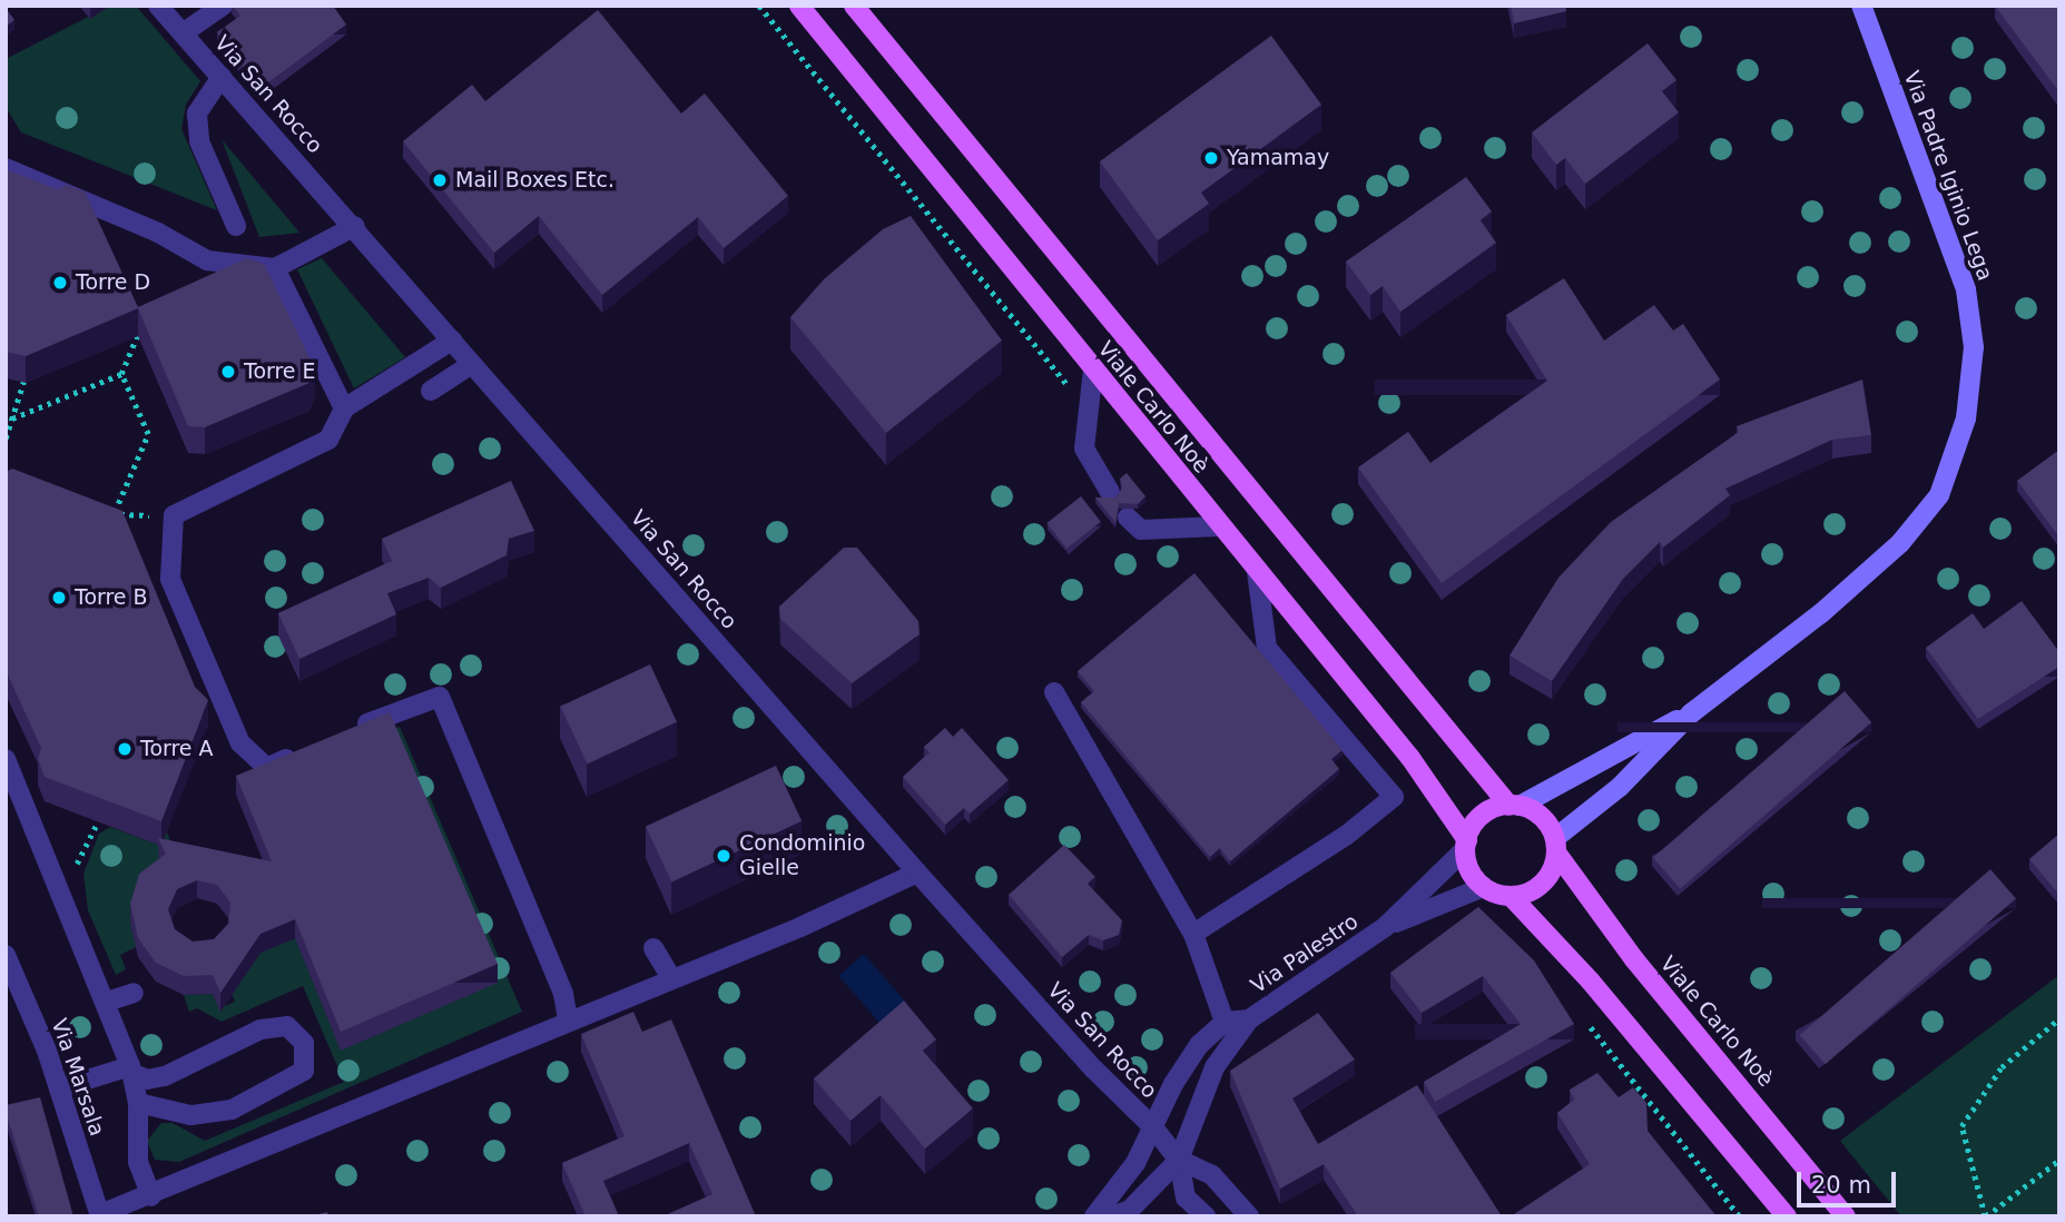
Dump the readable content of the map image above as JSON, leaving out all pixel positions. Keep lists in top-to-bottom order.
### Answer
{
  "streets": {
    "main road": ["Viale Carlo Noè"],
    "street": [
      "Via San Rocco",
      "Via Padre Iginio Lega",
      "Via Palestro",
      "Via Marsala"
    ]
  },
  "crossings": [
    ["Via San Rocco", "Via Palestro"],
    ["Via Padre Iginio Lega", "Viale Carlo Noè"],
    ["Via Padre Iginio Lega", "Via Palestro"],
    ["Viale Carlo Noè", "Via Palestro"]
  ],
  "places": [
    "Yamamay",
    "Mail Boxes Etc.",
    "Torre D",
    "Torre E",
    "Torre B",
    "Torre A",
    "Condominio Gielle"
  ],
  "scale_bar": "20 m"
}
